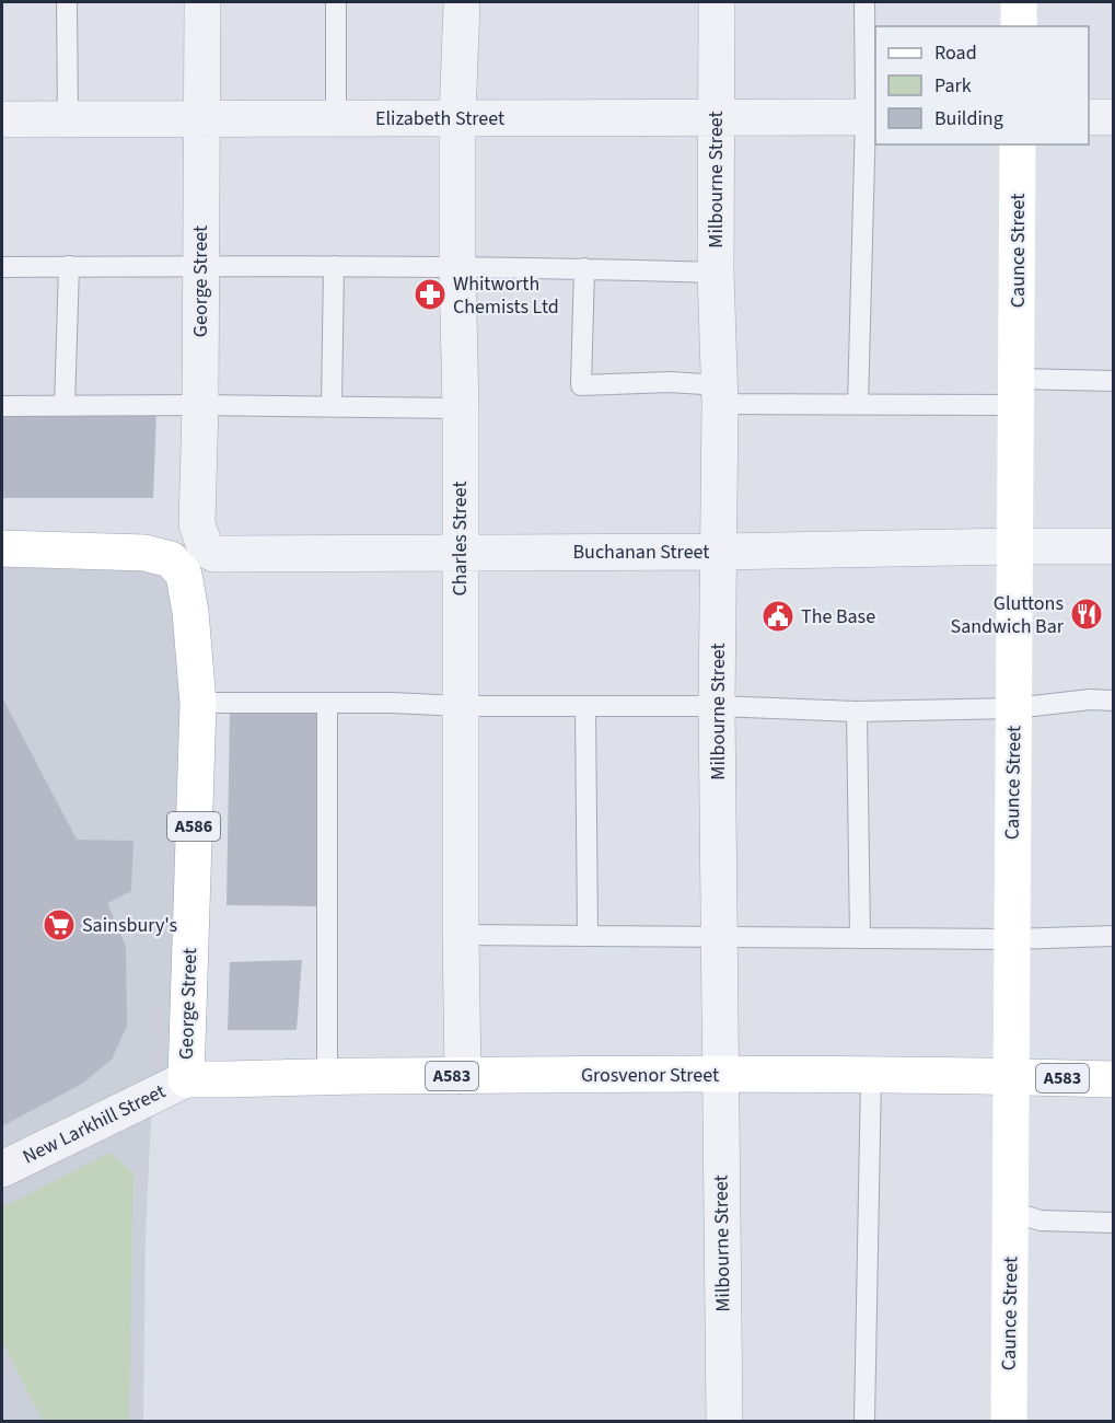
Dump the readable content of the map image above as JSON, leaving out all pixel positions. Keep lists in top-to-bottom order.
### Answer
{
  "streets": {
    "main road": [
      "Caunce Street",
      "George Street",
      "A586",
      "Grosvenor Street",
      "A583"
    ],
    "street": [
      "Elizabeth Street",
      "Milbourne Street",
      "Charles Street",
      "Buchanan Street",
      "New Larkhill Street"
    ]
  },
  "crossings": [
    ["Elizabeth Street", "Milbourne Street"],
    ["Elizabeth Street", "George Street"],
    ["Elizabeth Street", "Charles Street"],
    ["Milbourne Street", "Buchanan Street"],
    ["Milbourne Street", "Grosvenor Street"],
    ["Caunce Street", "Buchanan Street"],
    ["Caunce Street", "Grosvenor Street"],
    ["George Street", "Buchanan Street"],
    ["George Street", "Grosvenor Street"],
    ["George Street", "New Larkhill Street"],
    ["Charles Street", "Buchanan Street"],
    ["Charles Street", "Grosvenor Street"],
    ["Grosvenor Street", "New Larkhill Street"]
  ],
  "places": {
    "pharmacy": ["Whitworth Chemists Ltd"],
    "restaurant": ["Gluttons Sandwich Bar"],
    "public building": ["The Base"],
    "supermarket": ["Sainsbury's"]
  },
  "legend": ["Road", "Park", "Building"]
}
